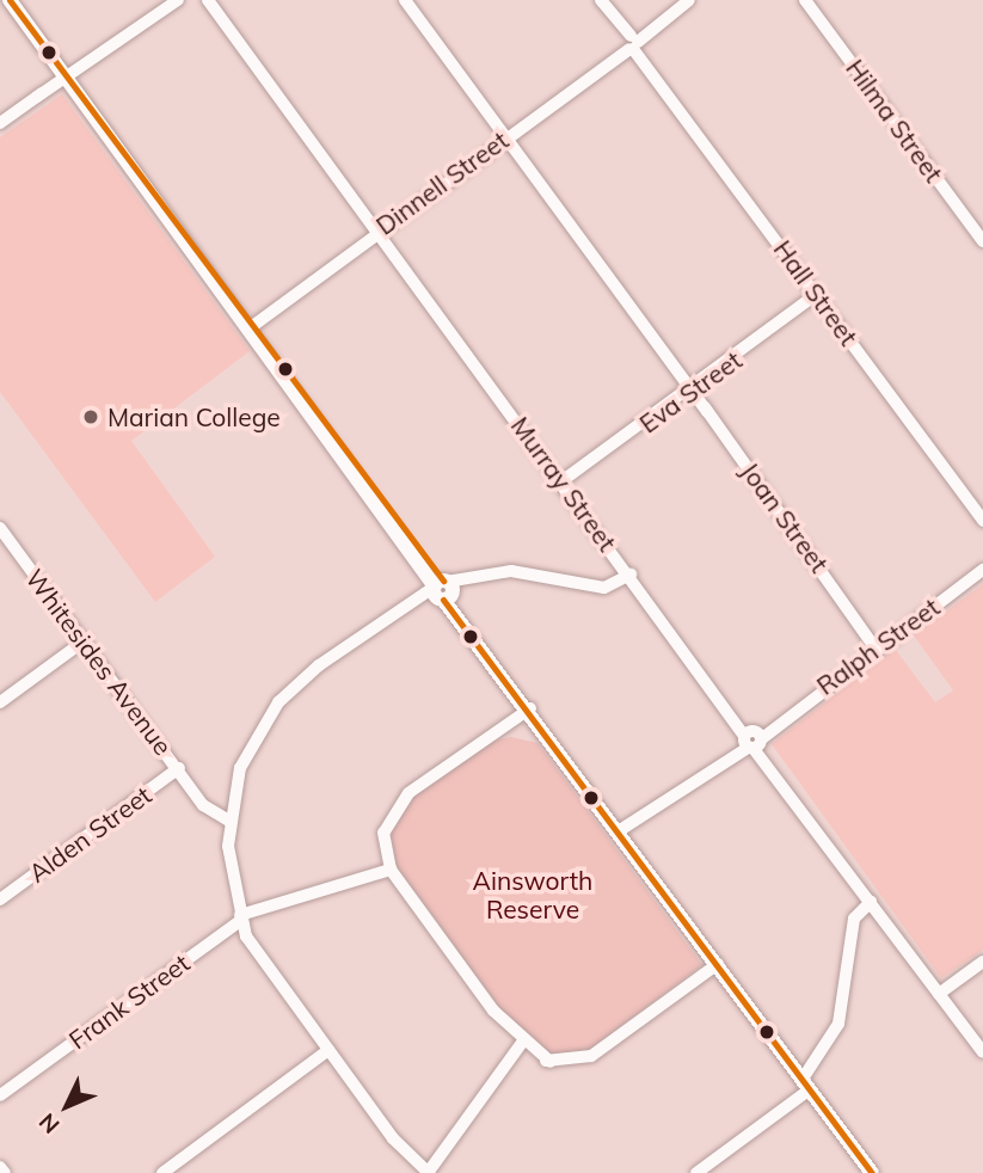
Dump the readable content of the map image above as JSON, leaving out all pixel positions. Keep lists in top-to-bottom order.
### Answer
{
  "streets": {
    "street": [
      "Hilma Street",
      "Dinnell Street",
      "Hall Street",
      "Eva Street",
      "Murray Street",
      "Joan Street",
      "Ralph Street",
      "Whitesides Avenue",
      "Alden Street",
      "Frank Street"
    ]
  },
  "crossings": [
    ["Dinnell Street", "Hall Street"],
    ["Dinnell Street", "Murray Street"],
    ["Dinnell Street", "Joan Street"],
    ["Hall Street", "Eva Street"],
    ["Eva Street", "Murray Street"],
    ["Eva Street", "Joan Street"],
    ["Murray Street", "Ralph Street"],
    ["Joan Street", "Ralph Street"],
    ["Whitesides Avenue", "Alden Street"]
  ],
  "parks": ["Ainsworth Reserve"],
  "places": ["Marian College"],
  "north": "bottom left"
}
